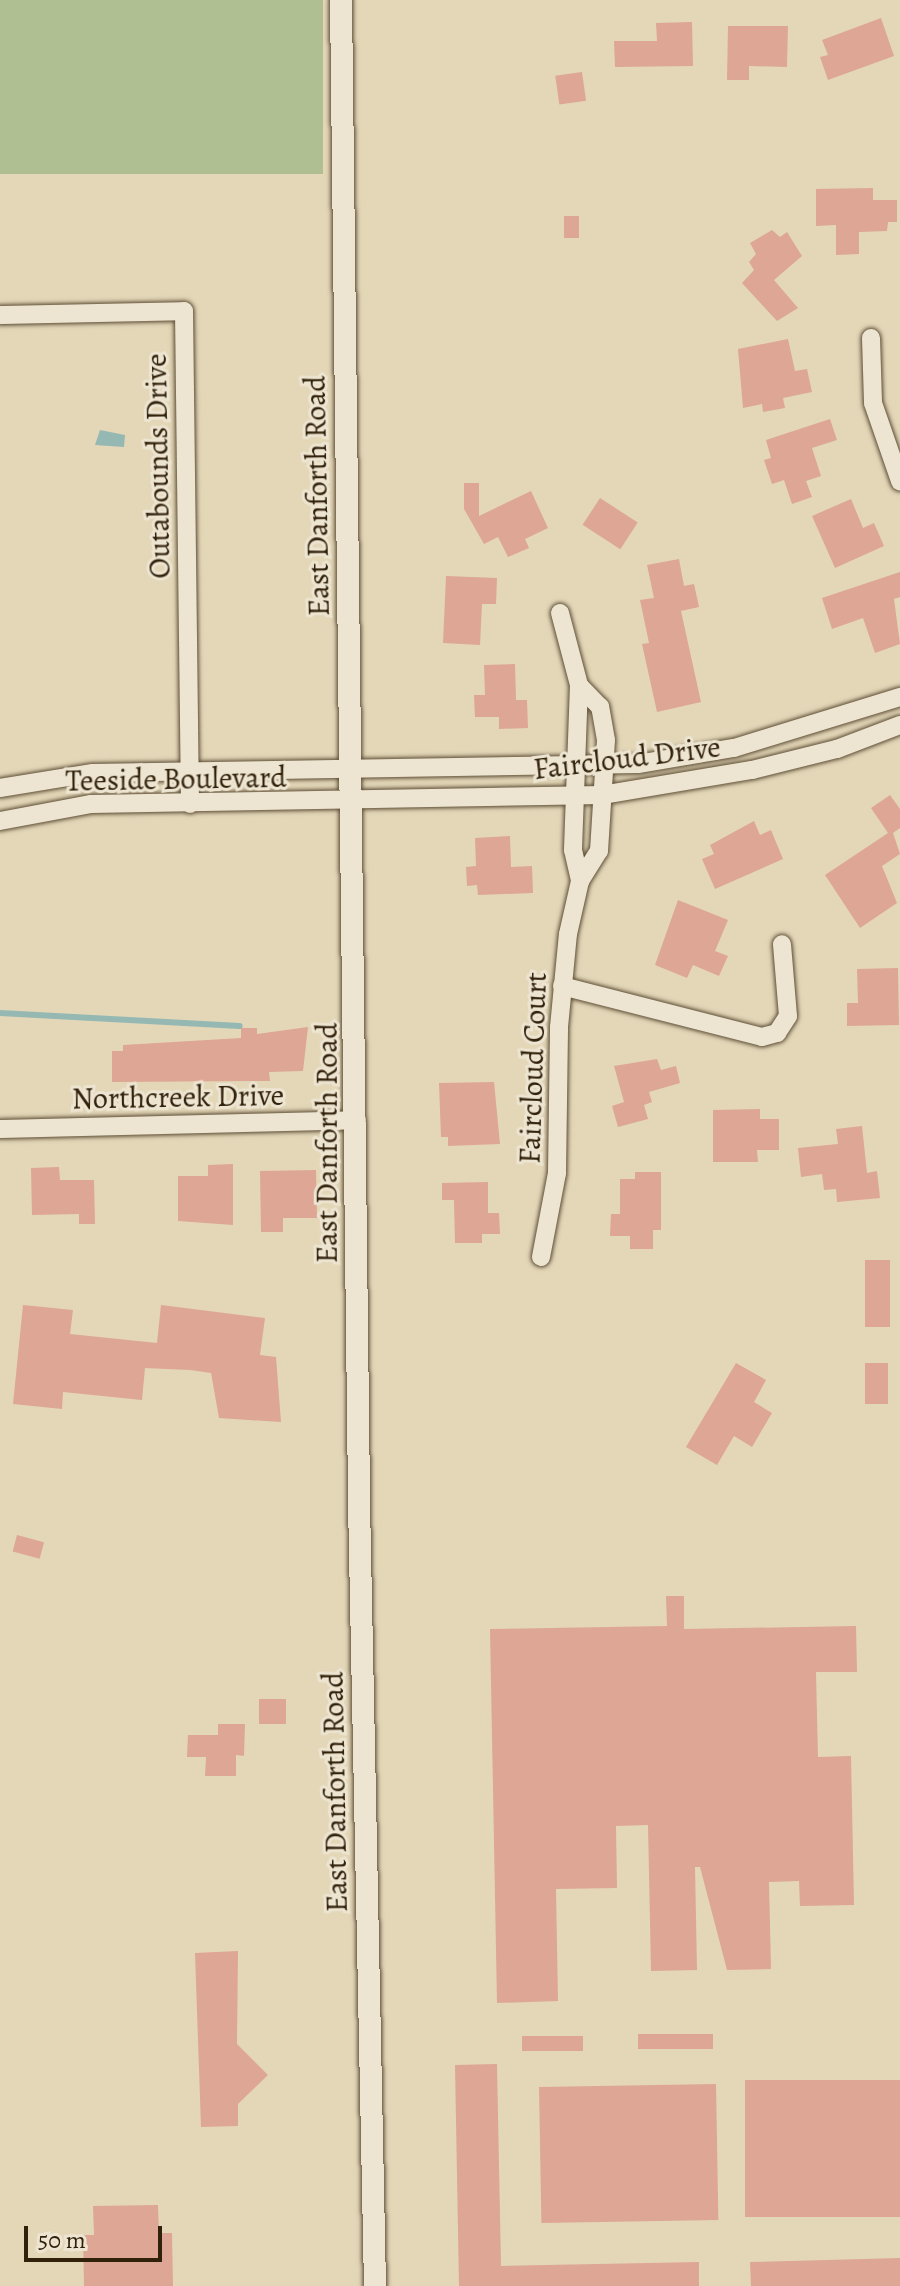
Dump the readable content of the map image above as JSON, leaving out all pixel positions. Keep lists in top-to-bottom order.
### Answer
{
  "streets": {
    "street": [
      "Outabounds Drive",
      "East Danforth Road",
      "Faircloud Drive",
      "Teeside Boulevard",
      "Faircloud Court",
      "Northcreek Drive"
    ]
  },
  "crossings": [
    ["Outabounds Drive", "Teeside Boulevard"],
    ["East Danforth Road", "Faircloud Drive"],
    ["East Danforth Road", "Teeside Boulevard"],
    ["East Danforth Road", "Northcreek Drive"],
    ["Faircloud Drive", "Teeside Boulevard"],
    ["Faircloud Drive", "Faircloud Court"]
  ],
  "scale_bar": "50 m"
}
